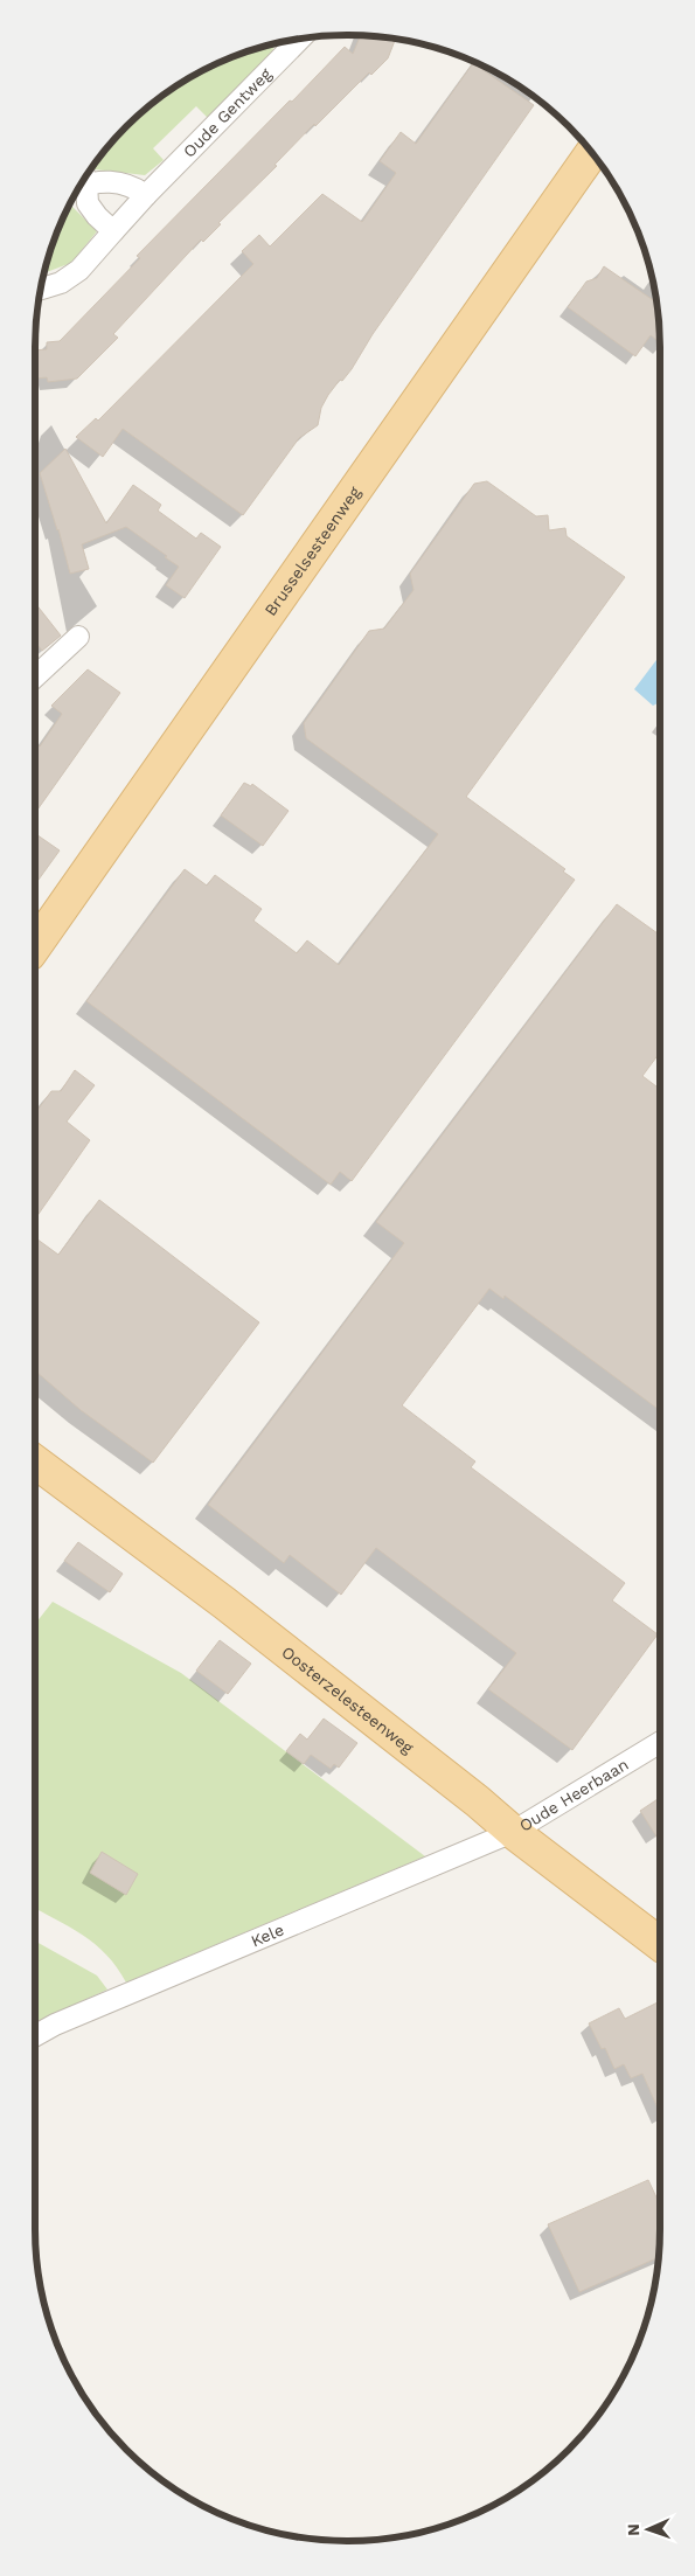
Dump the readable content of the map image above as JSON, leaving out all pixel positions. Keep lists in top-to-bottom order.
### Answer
{
  "streets": {
    "main road": ["Brusselsesteenweg", "Oosterzelesteenweg"],
    "street": ["Oude Gentweg", "Oude Heerbaan", "Kele"]
  },
  "crossings": [
    ["Oosterzelesteenweg", "Oude Heerbaan"],
    ["Oosterzelesteenweg", "Kele"],
    ["Oude Heerbaan", "Kele"]
  ],
  "north": "left"
}
